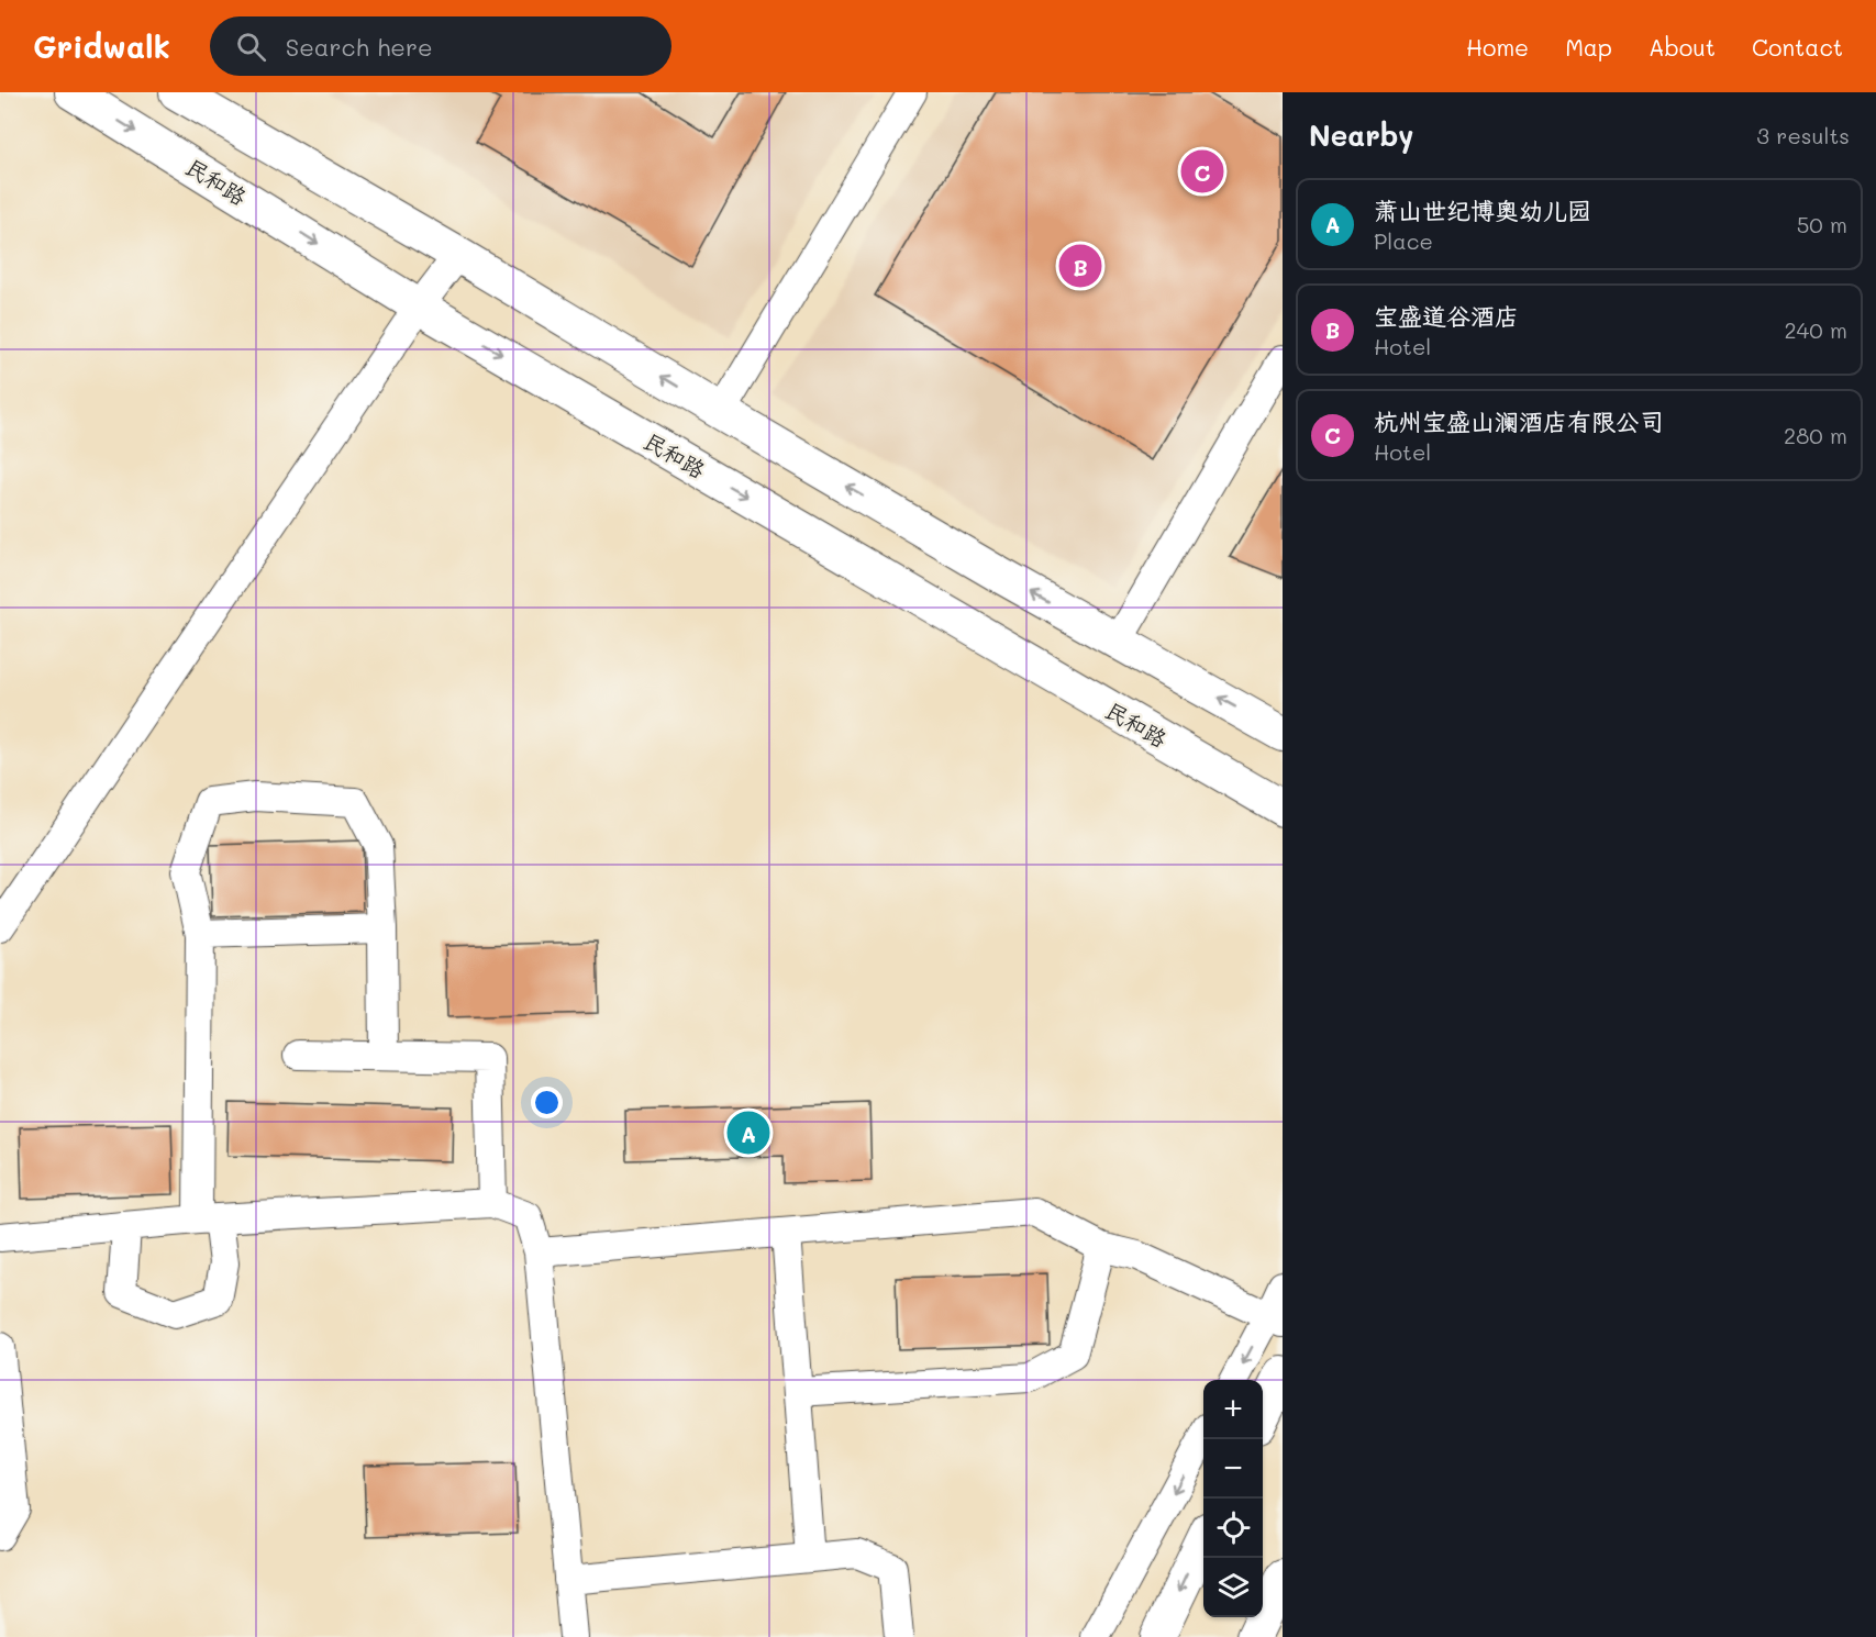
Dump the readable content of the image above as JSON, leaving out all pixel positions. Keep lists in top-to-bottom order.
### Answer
{
  "streets": {
    "main road": ["民和路"]
  },
  "page": {
    "header": "Gridwalk",
    "search": "Search here",
    "nav": [
      "Home",
      "Map",
      "About",
      "Contact"
    ],
    "heading": ["Nearby", "3 results"],
    "pins": ["C", "B", "A"],
    "list": [
      {
        "mark": "A",
        "name": "萧山世纪博奥幼儿园",
        "note": "Place",
        "value": "50 m"
      },
      {
        "mark": "B",
        "name": "宝盛道谷酒店",
        "note": "Hotel",
        "value": "240 m"
      },
      {
        "mark": "C",
        "name": "杭州宝盛山澜酒店有限公司",
        "note": "Hotel",
        "value": "280 m"
      }
    ],
    "map_buttons": ["+", "−"]
  }
}
